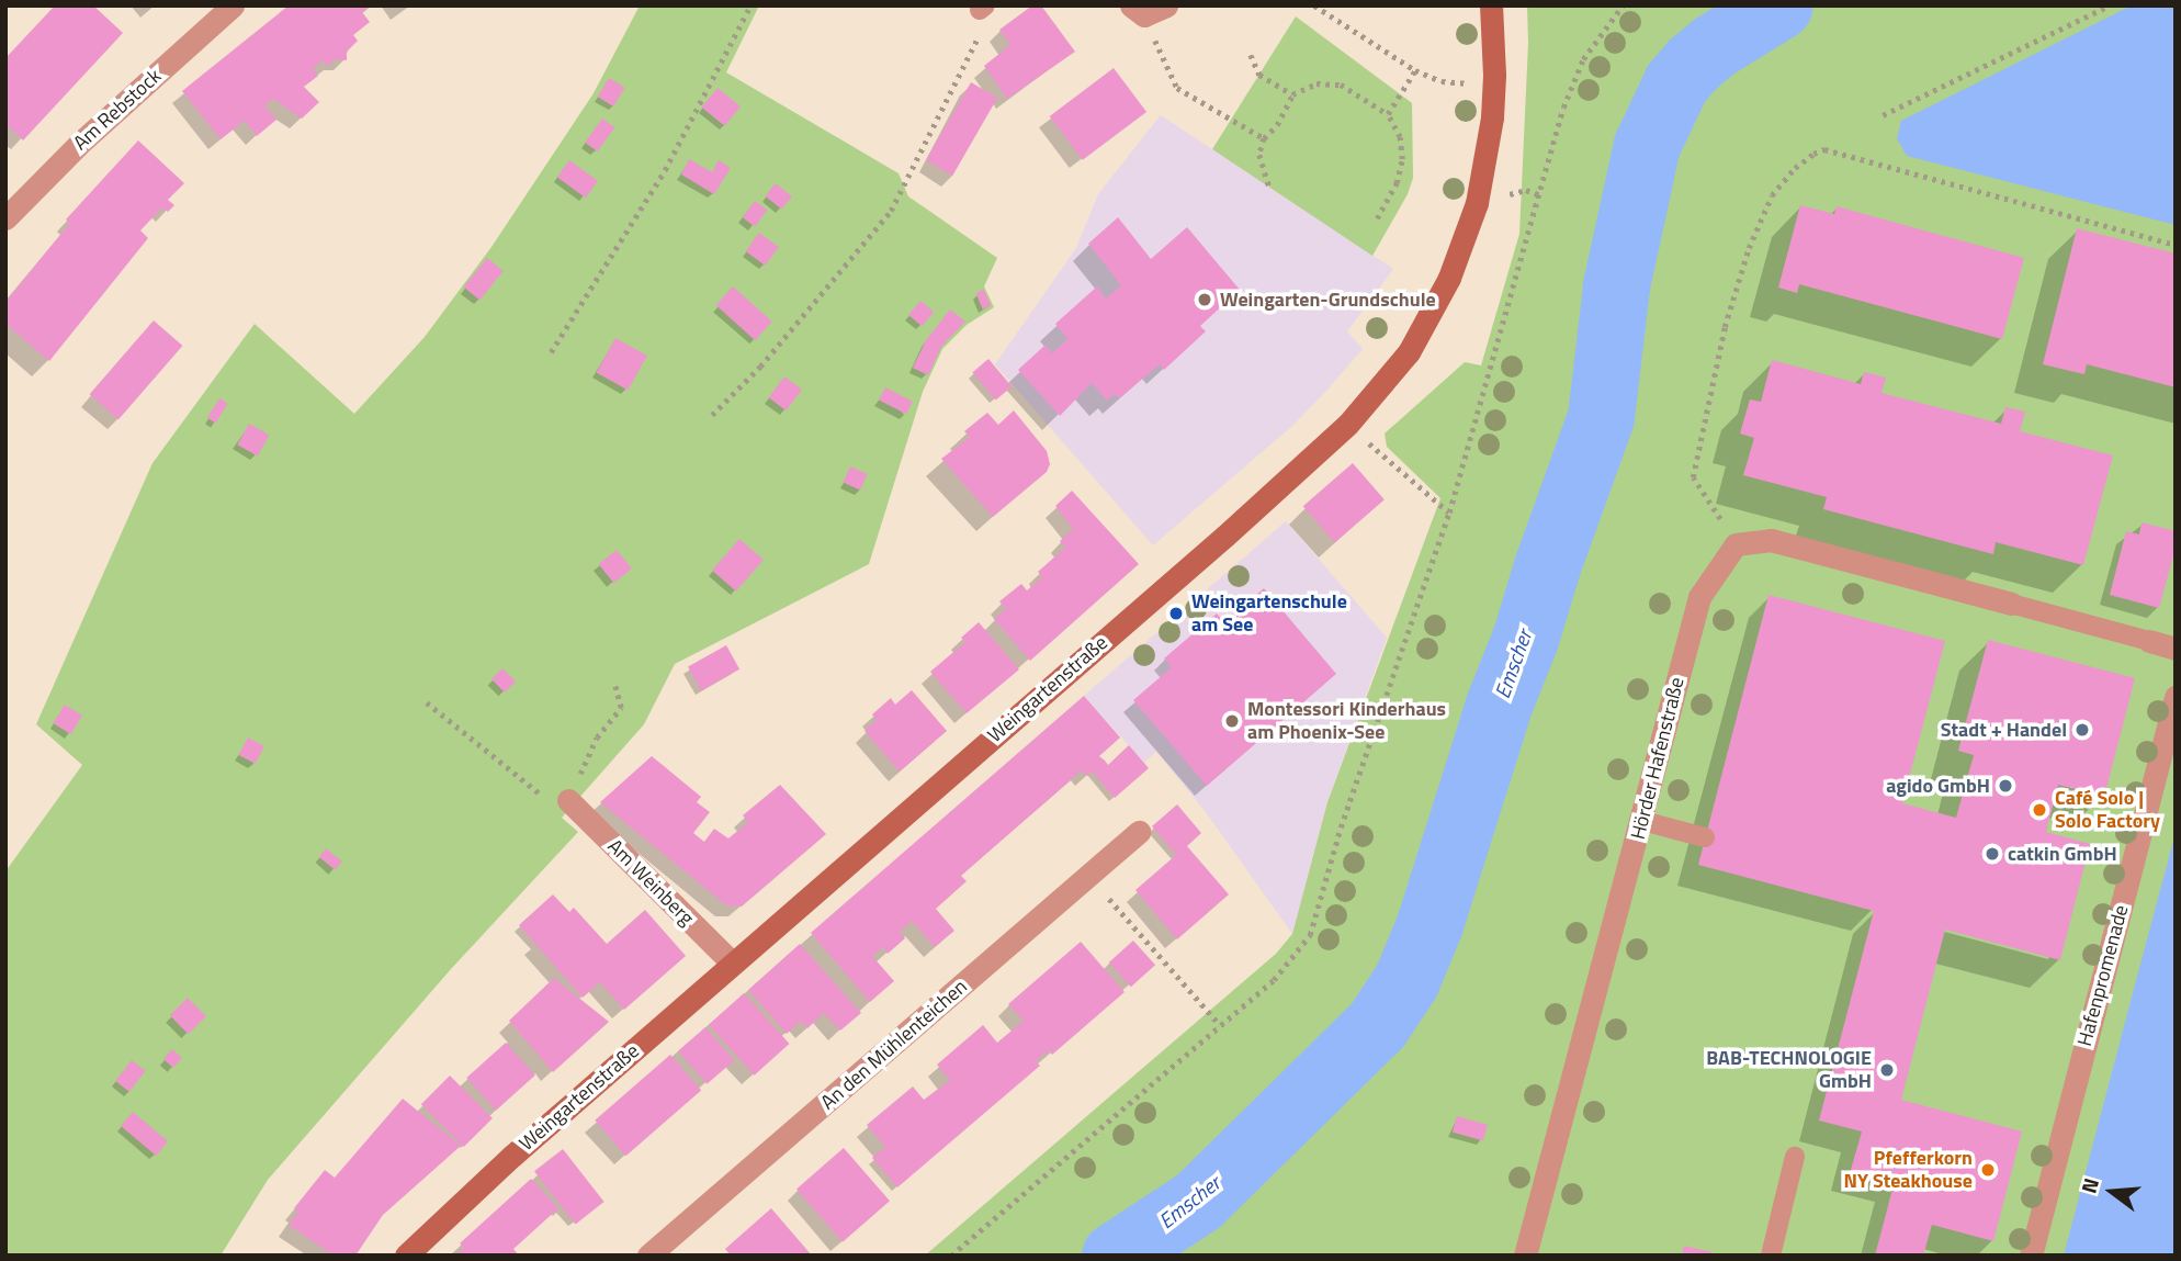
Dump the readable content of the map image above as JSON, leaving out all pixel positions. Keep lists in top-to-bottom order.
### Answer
{
  "streets": {
    "street": [
      "Am Rebstock",
      "Weingartenstraße",
      "Hörder Hafenstraße",
      "Am Weinberg",
      "Hafenpromenade",
      "An den Mühlenteichen"
    ]
  },
  "crossings": [
    ["Weingartenstraße", "Am Weinberg"]
  ],
  "water": ["Emscher"],
  "places": [
    "Weingarten-Grundschule",
    "Weingartenschule am See",
    "Montessori Kinderhaus am Phoenix-See",
    "Stadt + Handel",
    "agido GmbH",
    "Café Solo | Solo Factory",
    "catkin GmbH",
    "BAB-TECHNOLOGIE GmbH",
    "Pfefferkorn NY Steakhouse"
  ],
  "north": "left"
}
